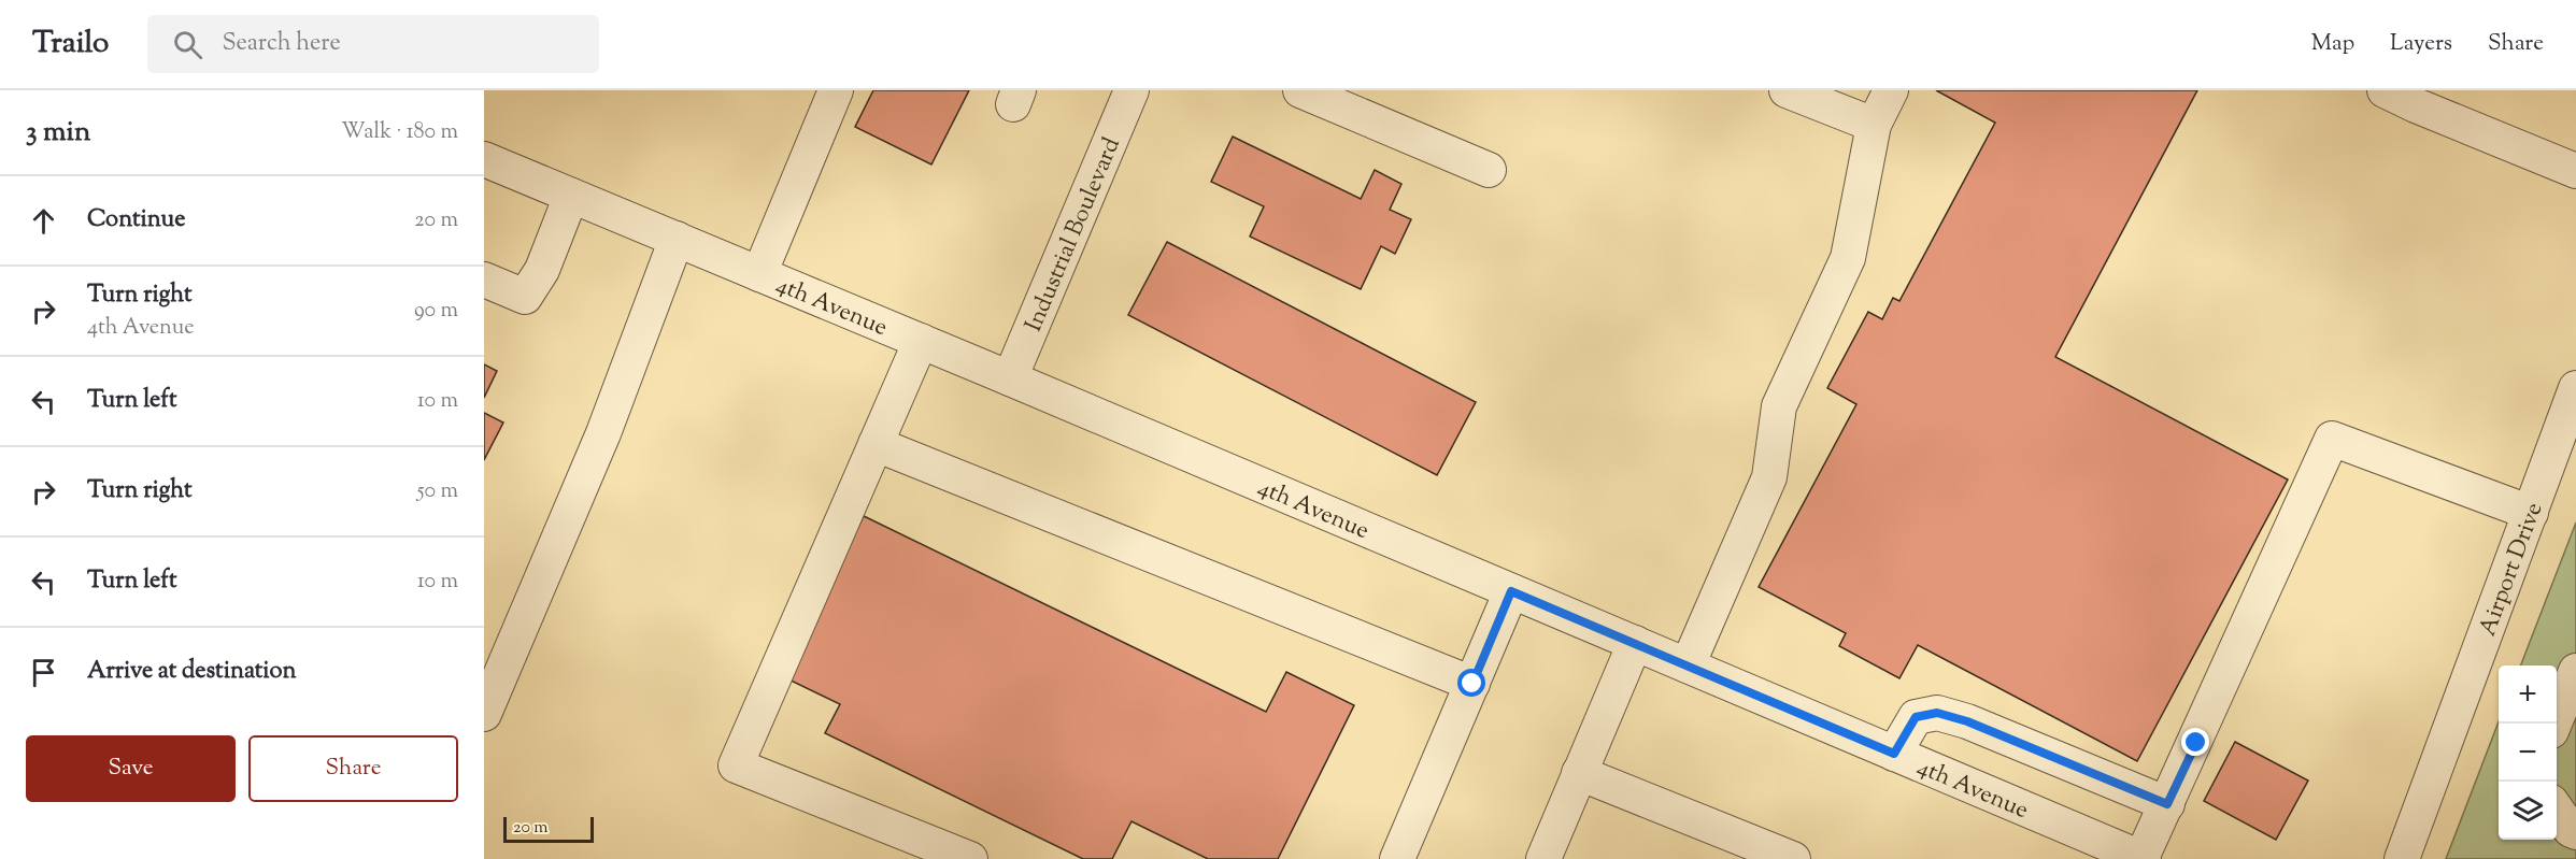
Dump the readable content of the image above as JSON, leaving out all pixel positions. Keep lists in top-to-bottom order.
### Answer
{
  "streets": {
    "street": ["Industrial Boulevard", "4th Avenue", "Airport Drive"]
  },
  "crossings": [
    ["Industrial Boulevard", "4th Avenue"]
  ],
  "scale_bar": "20 m",
  "page": {
    "header": "Trailo",
    "search": "Search here",
    "nav": ["Map", "Layers", "Share"],
    "heading": ["3 min", "Walk · 180 m"],
    "list": [
      ["Continue", "20 m"],
      ["Turn right", "4th Avenue", "90 m"],
      ["Turn left", "10 m"],
      ["Turn right", "50 m"],
      ["Turn left", "10 m"],
      "Arrive at destination"
    ],
    "map_buttons": ["+", "−"],
    "buttons": ["Save", "Share"],
    "scale": "20 m"
  }
}
